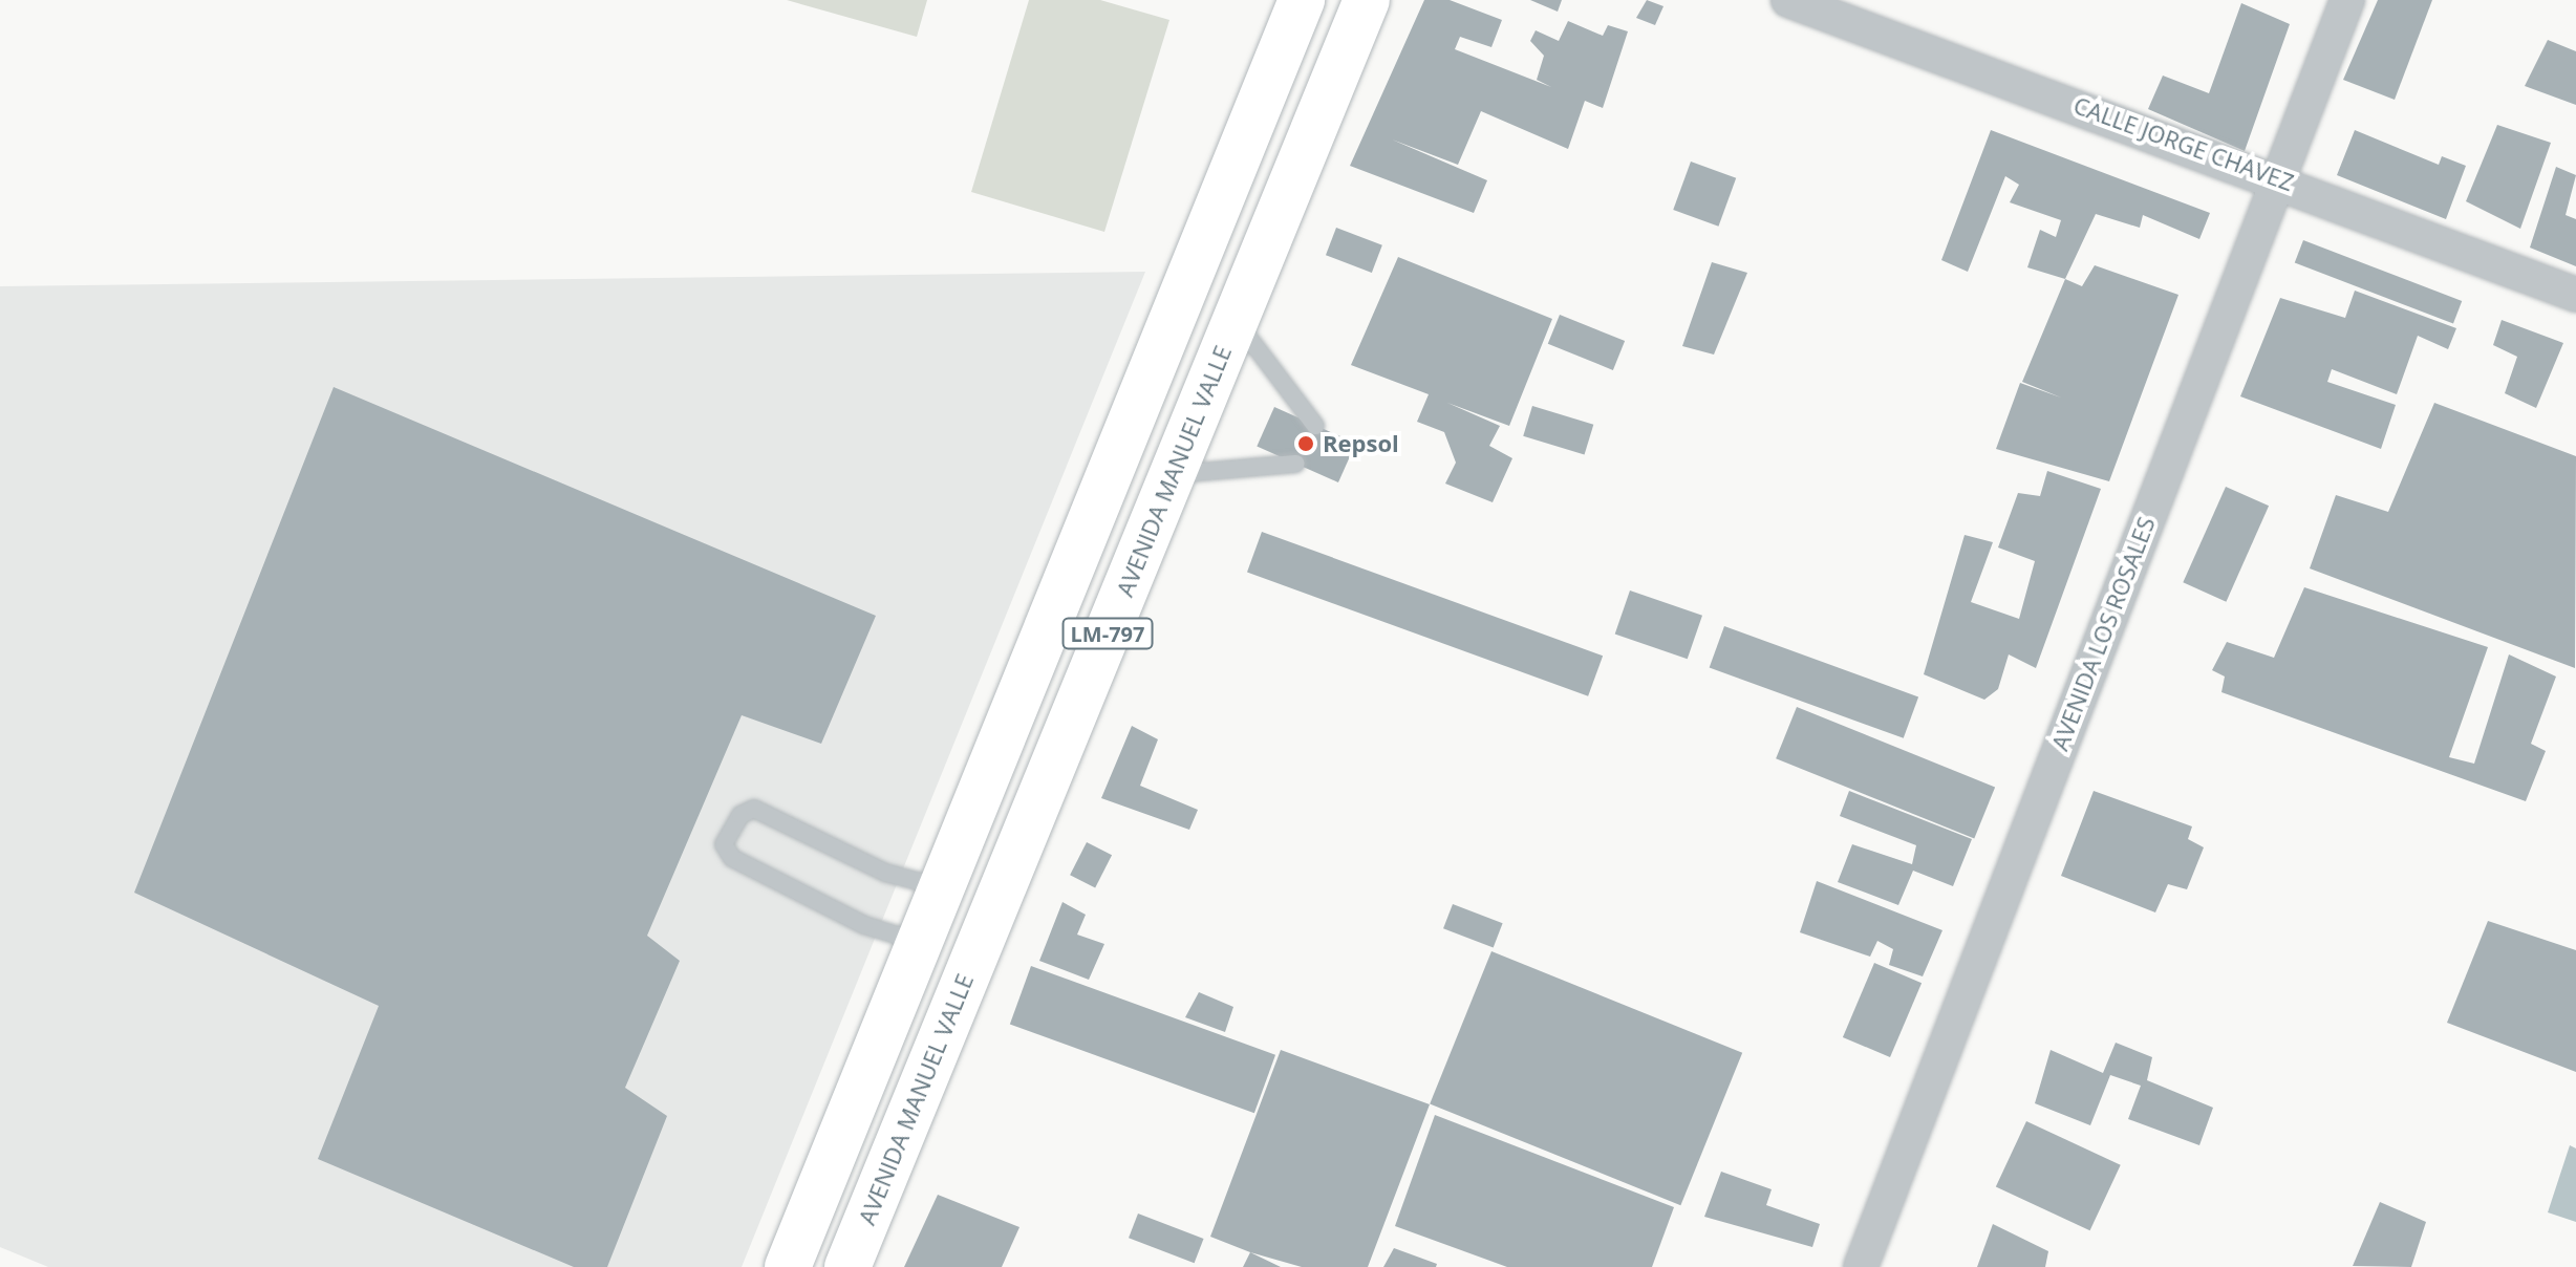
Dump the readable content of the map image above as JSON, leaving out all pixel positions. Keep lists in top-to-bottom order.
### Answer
{
  "streets": {
    "main road": ["AVENIDA MANUEL VALLE", "LM-797"],
    "street": ["CALLE JORGE CHAVEZ", "AVENIDA LOS ROSALES"]
  },
  "crossings": [
    ["CALLE JORGE CHAVEZ", "AVENIDA LOS ROSALES"]
  ],
  "places": ["Repsol"]
}
